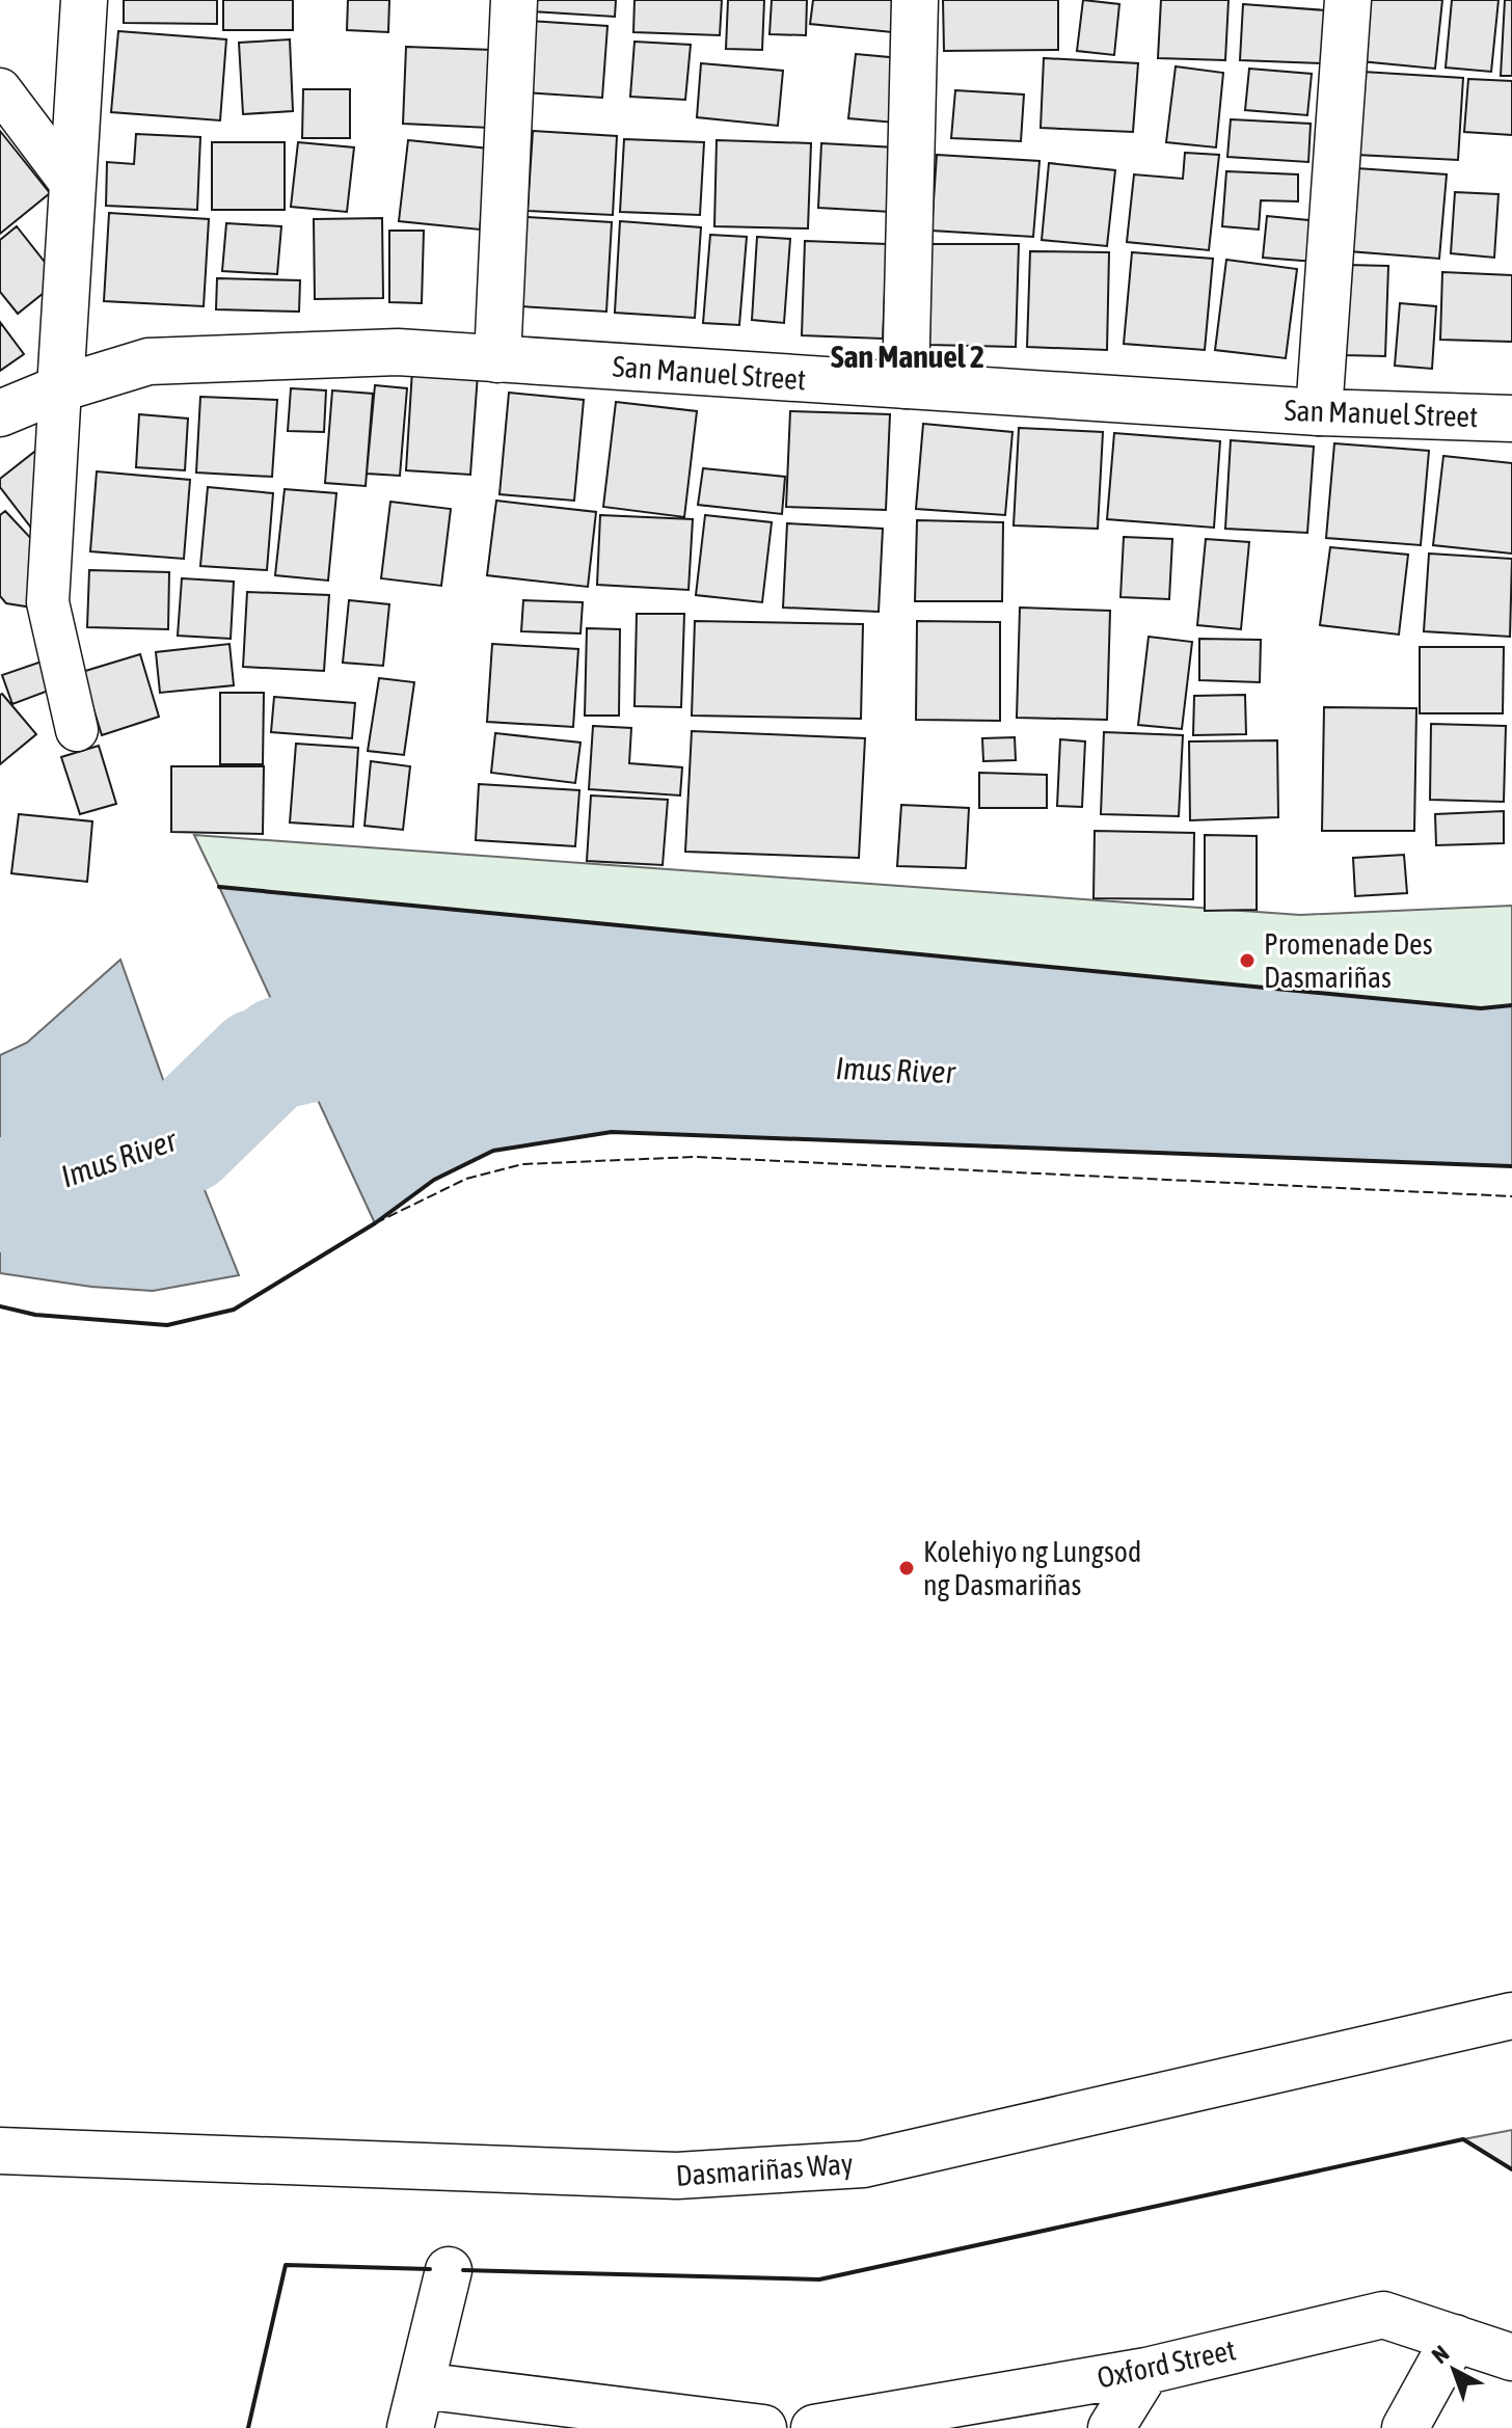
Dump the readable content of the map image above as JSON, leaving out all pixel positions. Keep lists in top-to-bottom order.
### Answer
{
  "streets": {
    "street": ["San Manuel Street", "Dasmariñas Way", "Oxford Street"]
  },
  "districts": ["San Manuel 2"],
  "water": ["Imus River"],
  "places": ["Promenade Des Dasmariñas", "Kolehiyo ng Lungsod ng Dasmariñas"],
  "north": "top left"
}
